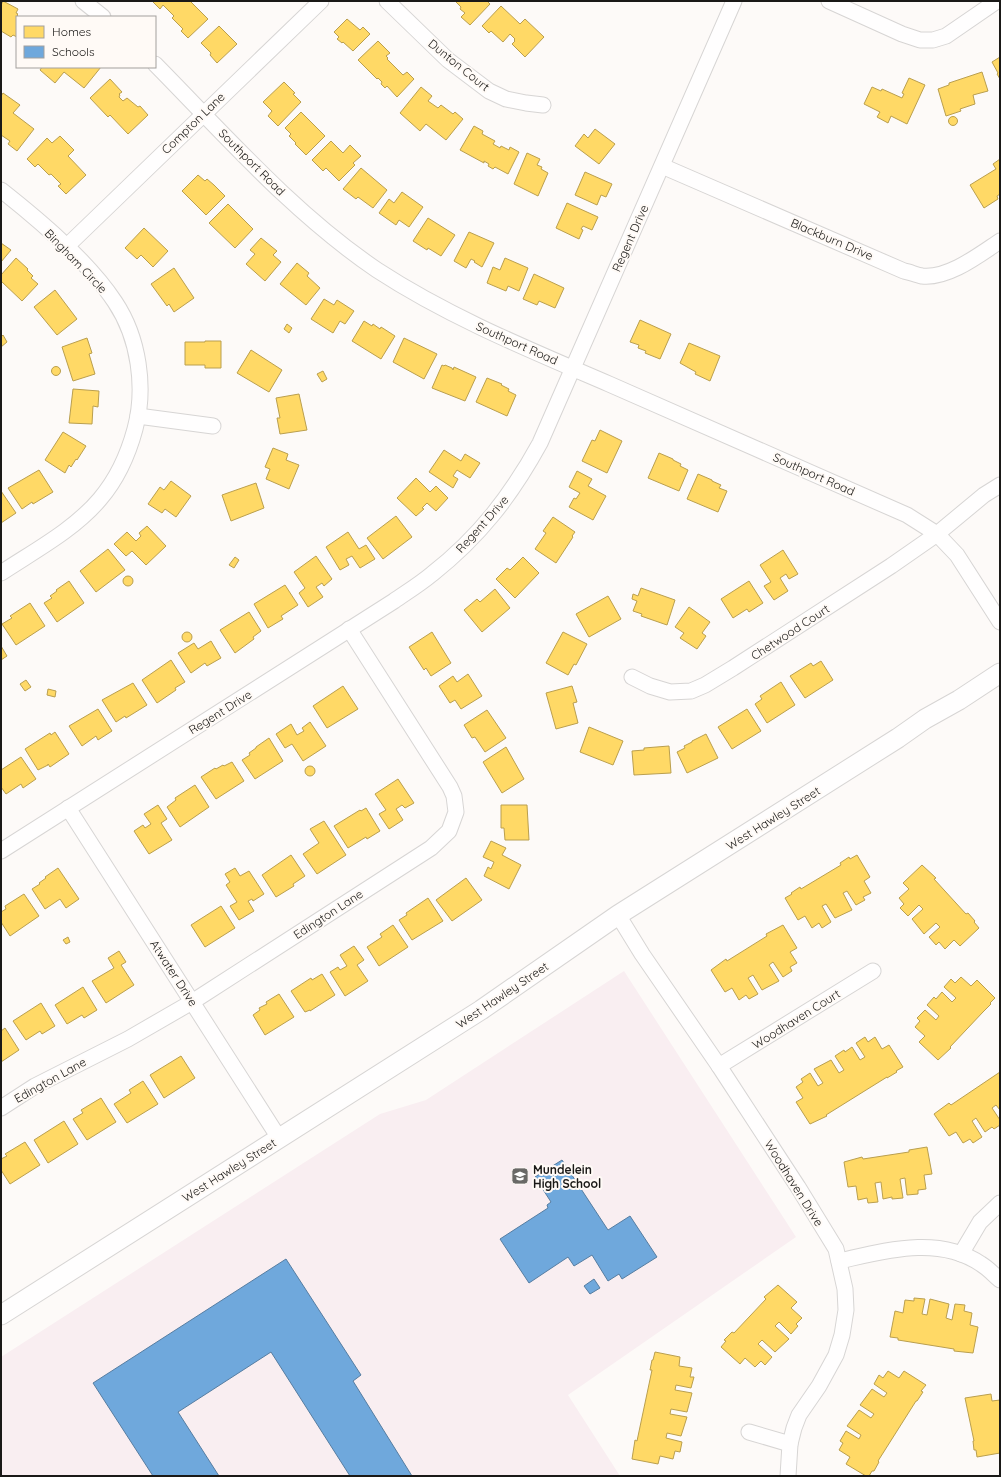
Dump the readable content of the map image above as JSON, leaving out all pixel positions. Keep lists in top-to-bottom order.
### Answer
{
  "streets": {
    "street": [
      "Dunton Court",
      "Compton Lane",
      "Southport Road",
      "Regent Drive",
      "Blackburn Drive",
      "Bingham Circle",
      "Chetwood Court",
      "West Hawley Street",
      "Edington Lane",
      "Atwater Drive",
      "Woodhaven Court",
      "Woodhaven Drive"
    ]
  },
  "crossings": [
    ["Compton Lane", "Southport Road"],
    ["Compton Lane", "Bingham Circle"],
    ["Southport Road", "Regent Drive"],
    ["Southport Road", "Chetwood Court"],
    ["Regent Drive", "Blackburn Drive"],
    ["Regent Drive", "Edington Lane"],
    ["Regent Drive", "Atwater Drive"],
    ["West Hawley Street", "Atwater Drive"],
    ["West Hawley Street", "Woodhaven Drive"],
    ["Edington Lane", "Atwater Drive"],
    ["Woodhaven Court", "Woodhaven Drive"]
  ],
  "places": {
    "school or university": ["Mundelein High School"]
  },
  "legend": ["Homes", "Schools"]
}
